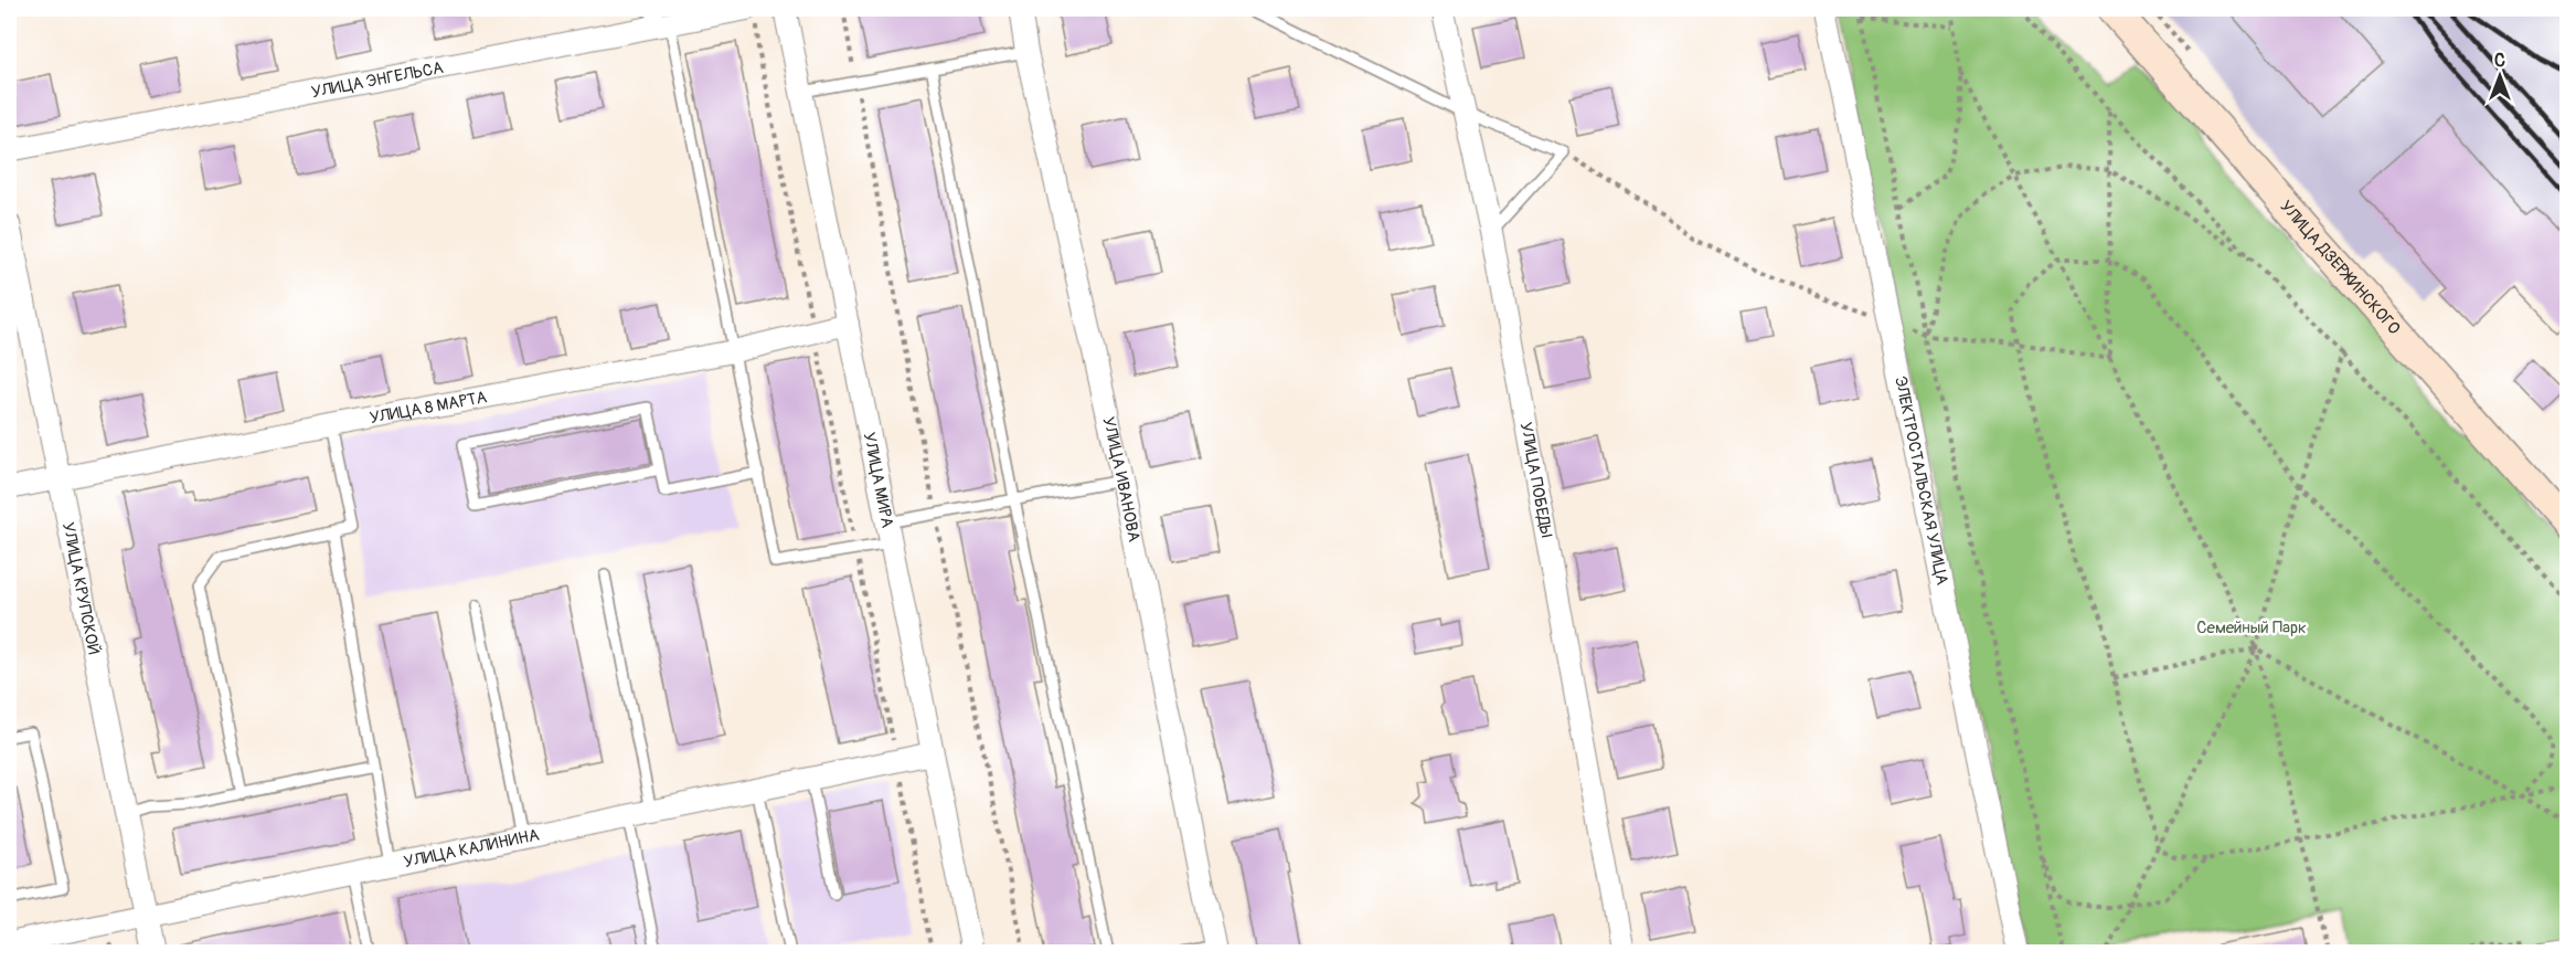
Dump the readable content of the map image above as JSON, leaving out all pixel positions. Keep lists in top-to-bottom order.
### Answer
{
  "streets": {
    "main road": ["УЛИЦА ДЗЕРЖИНСКОГО"],
    "street": [
      "УЛИЦА ЭНГЕЛЬСА",
      "УЛИЦА 8 МАРТА",
      "УЛИЦА ИВАНОВА",
      "УЛИЦА ПОБЕДЫ",
      "УЛИЦА МИРА",
      "ЭЛЕКТРОСТАЛЬСКАЯ УЛИЦА",
      "УЛИЦА КРУПСКОЙ",
      "УЛИЦА КАЛИНИНА"
    ]
  },
  "crossings": [
    ["УЛИЦА 8 МАРТА", "УЛИЦА МИРА"],
    ["УЛИЦА 8 МАРТА", "УЛИЦА КРУПСКОЙ"],
    ["УЛИЦА МИРА", "УЛИЦА КАЛИНИНА"],
    ["УЛИЦА КРУПСКОЙ", "УЛИЦА КАЛИНИНА"]
  ],
  "parks": ["Семейный Парк"],
  "north": "top"
}
